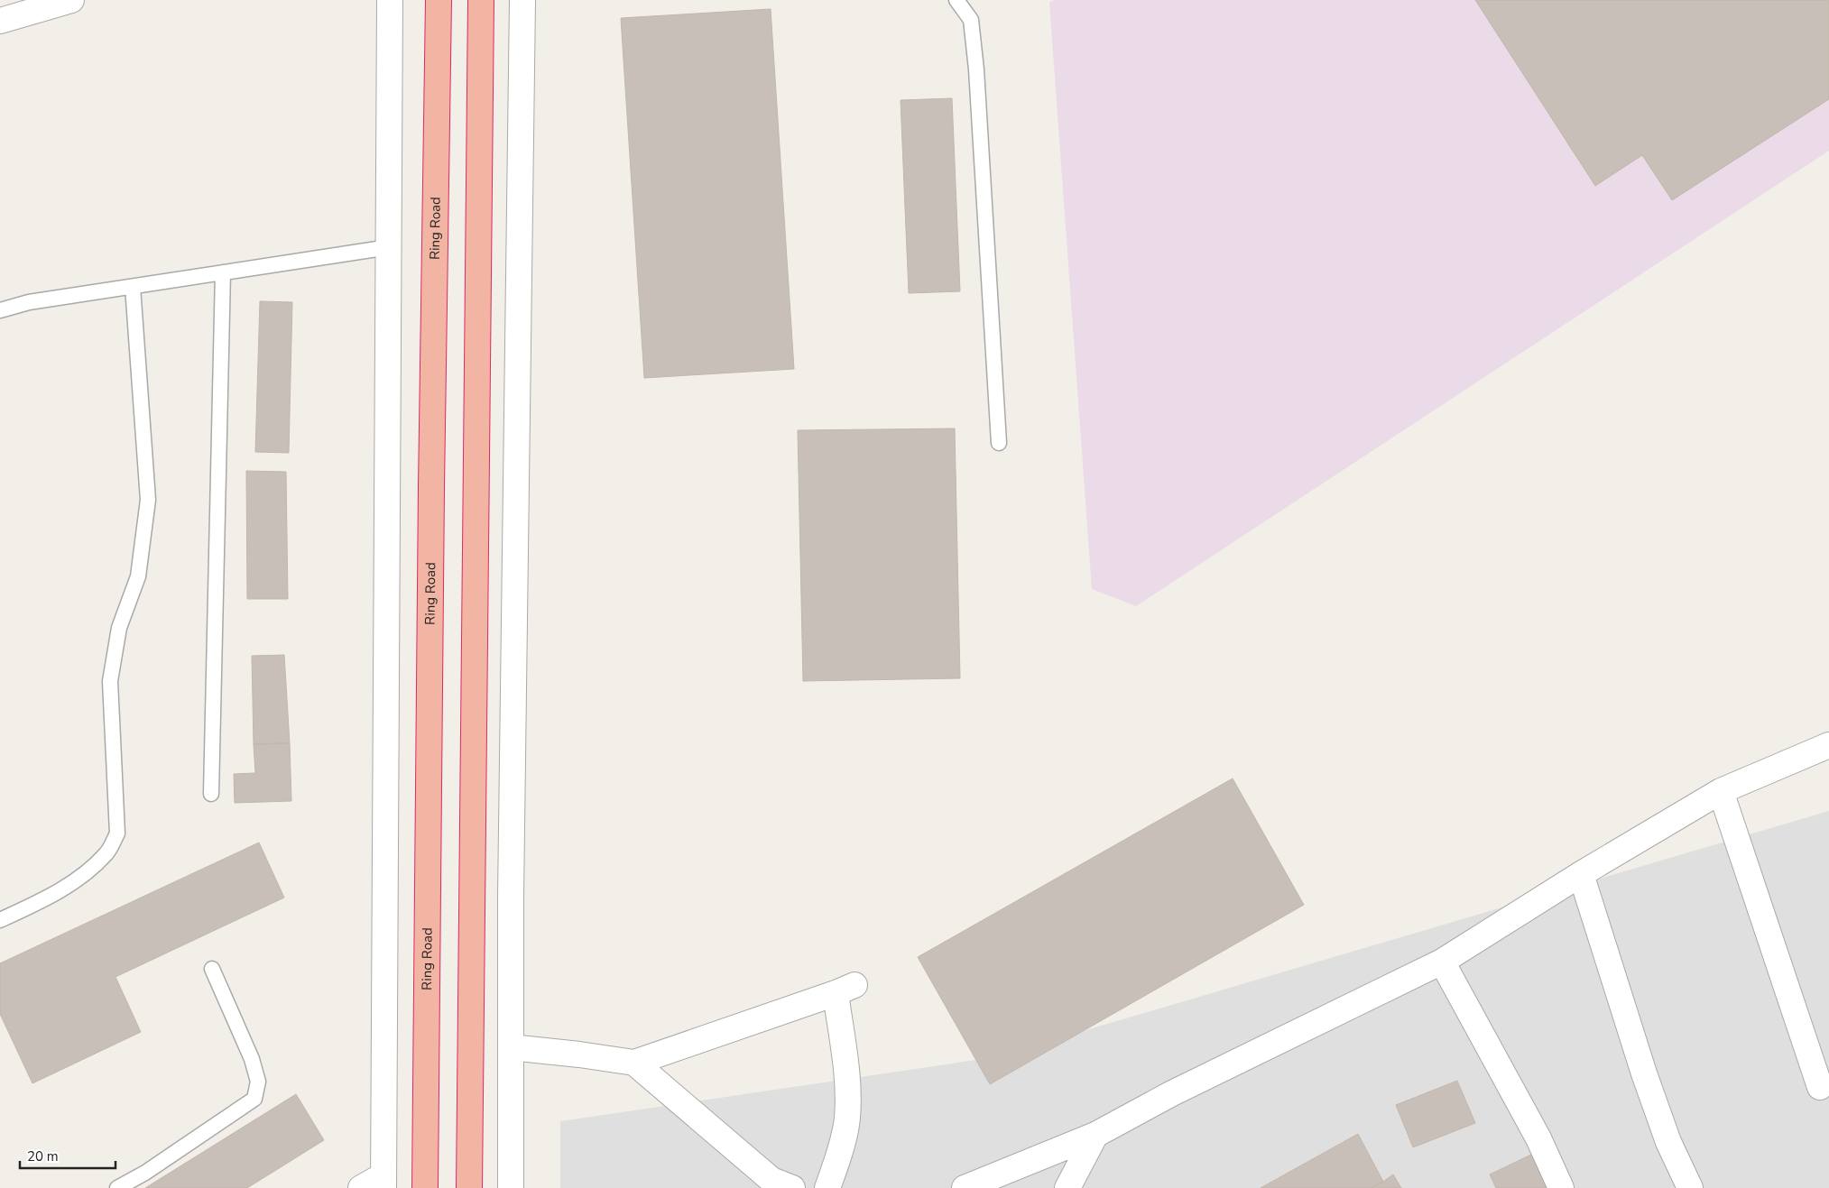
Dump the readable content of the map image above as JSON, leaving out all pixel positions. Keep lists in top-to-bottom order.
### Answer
{
  "streets": {
    "highway": ["Ring Road"]
  },
  "scale_bar": "20 m"
}
